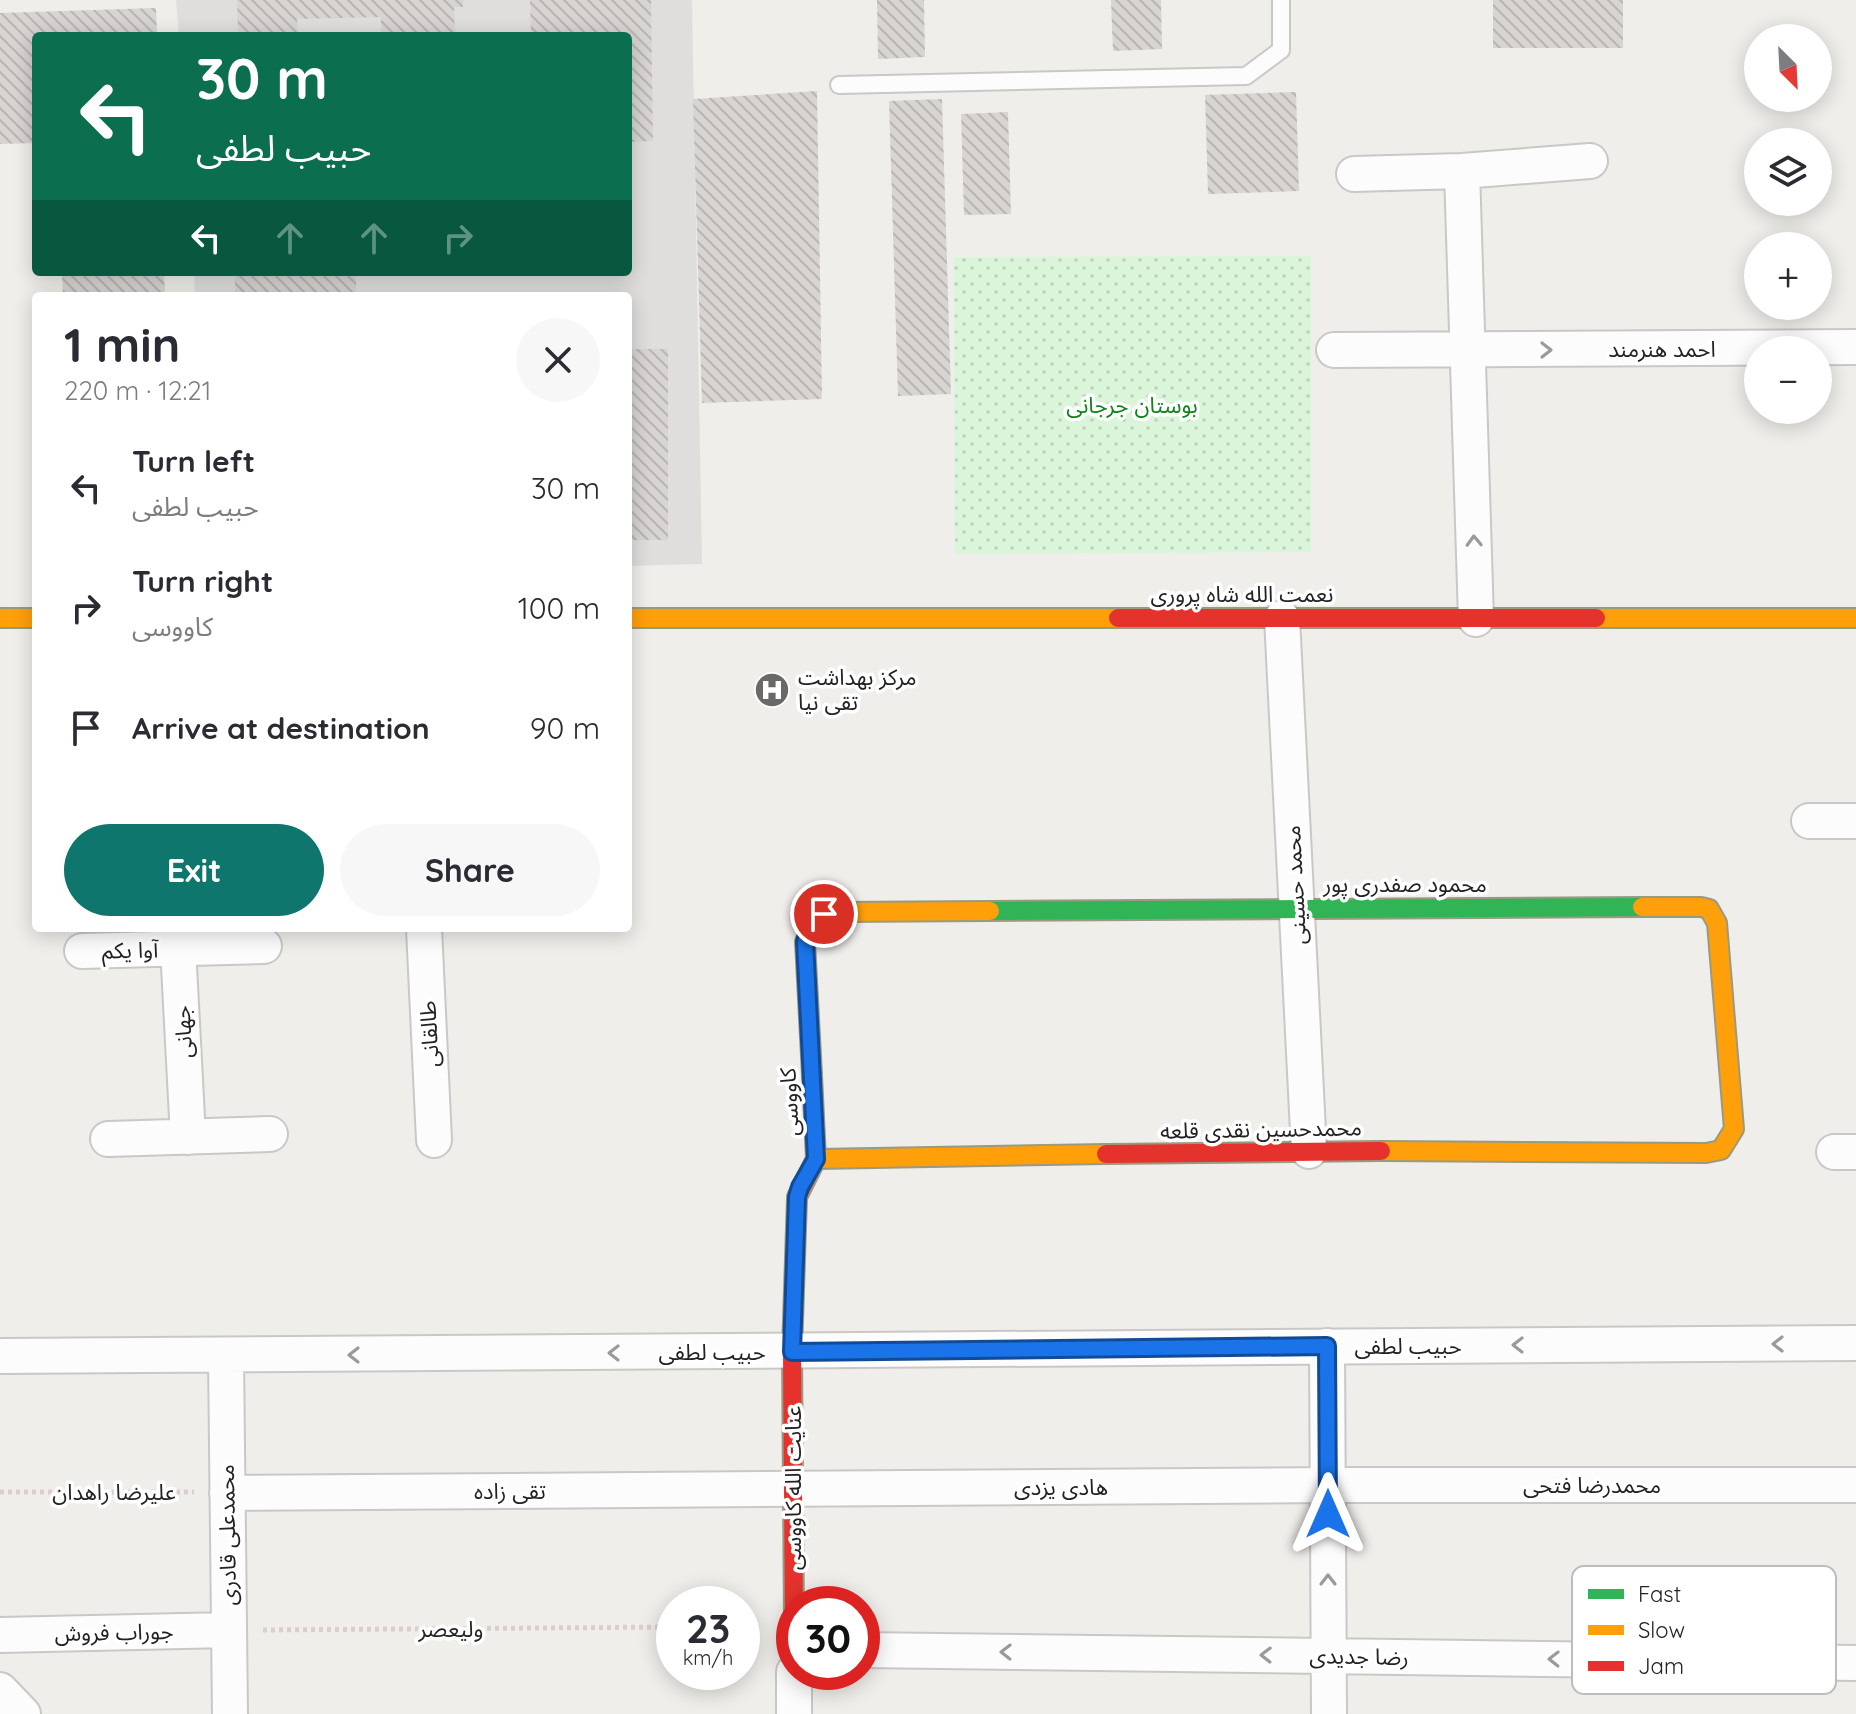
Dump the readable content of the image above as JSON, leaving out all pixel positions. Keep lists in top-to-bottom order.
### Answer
{
  "streets": {
    "street": [
      "احمد هنرمند",
      "نعمت الله شاه پروری",
      "محمود صفدری پور",
      "محمد حسینی",
      "آوا یکم",
      "جهانی",
      "طالقانی",
      "کاووسی",
      "محمدحسین نقدی قلعه",
      "حبیب لطفی",
      "محمدرضا فتحی",
      "هادی یزدی",
      "عنایت‌ الله کاووسی",
      "تقی زاده",
      "محمدعلی قادری",
      "جوراب فروش",
      "رضا جدیدی"
    ],
    "path": ["علیرضا راهدان", "ولیعصر"]
  },
  "crossings": [
    ["نعمت الله شاه پروری", "محمد حسینی"],
    ["محمود صفدری پور", "محمد حسینی"],
    ["محمود صفدری پور", "کاووسی"],
    ["محمود صفدری پور", "محمدحسین نقدی قلعه"],
    ["محمد حسینی", "محمدحسین نقدی قلعه"],
    ["آوا یکم", "جهانی"],
    ["کاووسی", "محمدحسین نقدی قلعه"],
    ["کاووسی", "حبیب لطفی"],
    ["کاووسی", "عنایت‌ الله کاووسی"],
    ["حبیب لطفی", "عنایت‌ الله کاووسی"],
    ["حبیب لطفی", "محمدعلی قادری"],
    ["محمدرضا فتحی", "هادی یزدی"],
    ["هادی یزدی", "عنایت‌ الله کاووسی"],
    ["هادی یزدی", "تقی زاده"],
    ["عنایت‌ الله کاووسی", "تقی زاده"],
    ["تقی زاده", "علیرضا راهدان"],
    ["تقی زاده", "محمدعلی قادری"],
    ["علیرضا راهدان", "محمدعلی قادری"],
    ["محمدعلی قادری", "ولیعصر"],
    ["محمدعلی قادری", "جوراب فروش"],
    ["ولیعصر", "جوراب فروش"]
  ],
  "one_way": ["حبیب لطفی", "رضا جدیدی"],
  "parks": ["بوستان جرجانی"],
  "places": {
    "hospital": ["مرکز بهداشت تقی نیا"]
  },
  "legend": ["Fast", "Slow", "Jam"],
  "north": "bottom right",
  "page": {
    "map_buttons": ["+", "−"],
    "turn": ["30 m", "حبیب لطفی"],
    "heading": ["1 min", "220 m · 12:21"],
    "list": [
      {
        "name": "Turn left",
        "note": "حبیب لطفی",
        "value": "30 m"
      },
      {
        "name": "Turn right",
        "note": "کاووسی",
        "value": "100 m"
      },
      {
        "name": "Arrive at destination",
        "value": "90 m"
      }
    ],
    "buttons": ["Exit", "Share"],
    "speed": "23 km/h",
    "limit": "30"
  }
}
